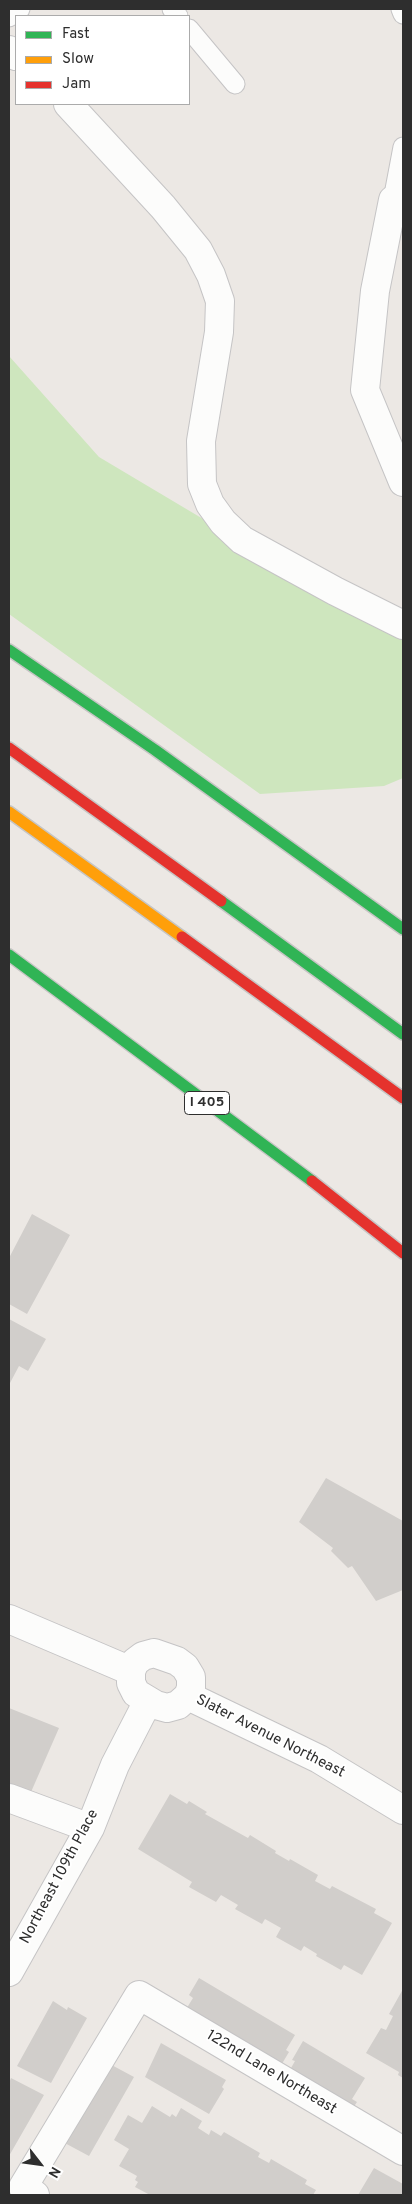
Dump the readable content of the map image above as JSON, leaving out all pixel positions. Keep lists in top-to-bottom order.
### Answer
{
  "streets": {
    "highway": ["I 405"],
    "street": ["Slater Avenue Northeast", "Northeast 109th Place", "122nd Lane Northeast"]
  },
  "crossings": [
    ["Slater Avenue Northeast", "Northeast 109th Place"]
  ],
  "legend": ["Fast", "Slow", "Jam"],
  "north": "bottom right"
}
